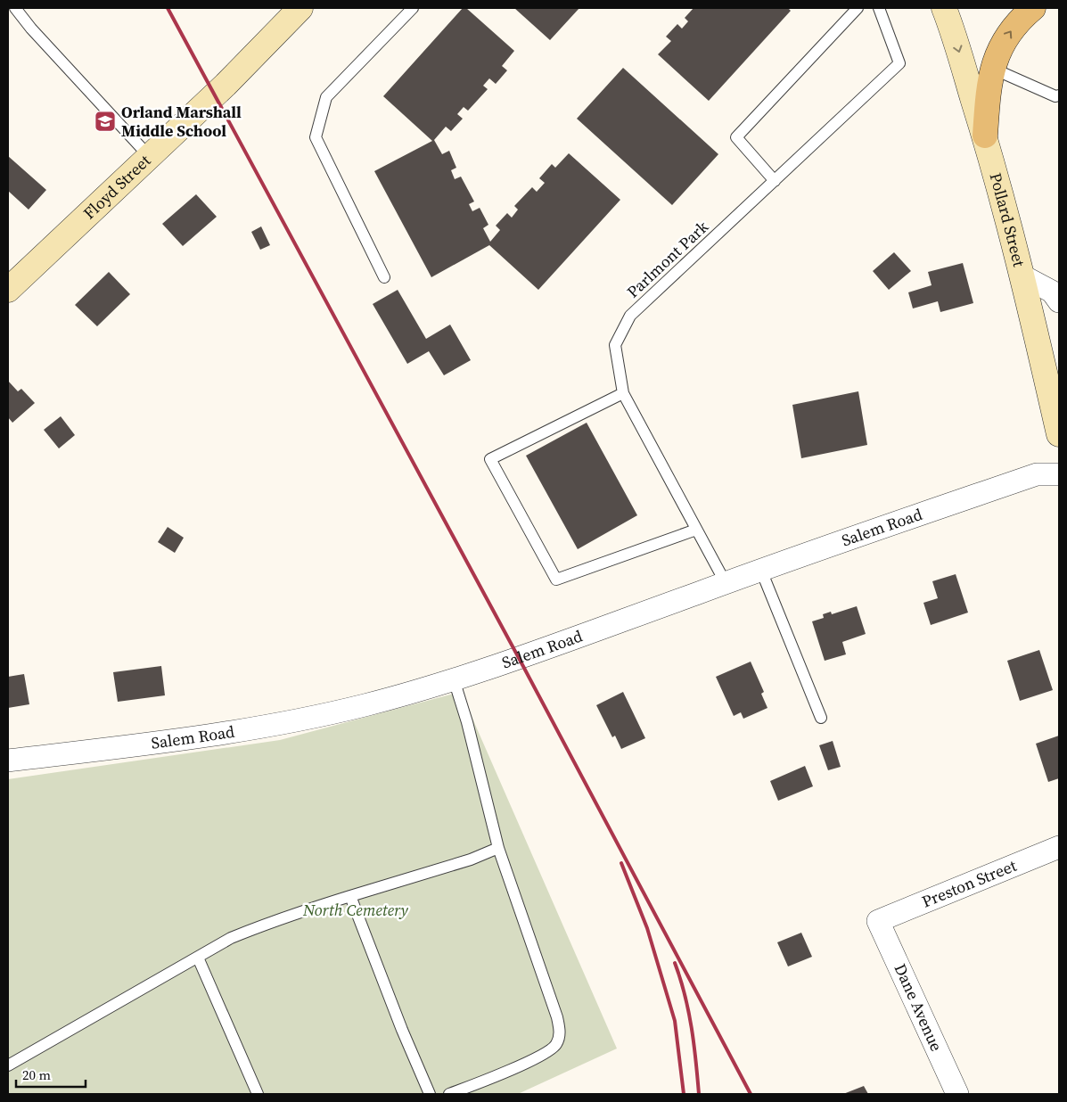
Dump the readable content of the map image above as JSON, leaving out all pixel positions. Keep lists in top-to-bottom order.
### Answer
{
  "streets": {
    "main road": ["Floyd Street", "Pollard Street"],
    "street": ["Salem Road", "Preston Street", "Dane Avenue"],
    "lane": ["Parlmont Park"]
  },
  "crossings": [
    ["Parlmont Park", "Salem Road"],
    ["Preston Street", "Dane Avenue"]
  ],
  "parks": ["North Cemetery"],
  "places": {
    "school or university": ["Orland Marshall Middle School"]
  },
  "scale_bar": "20 m"
}
